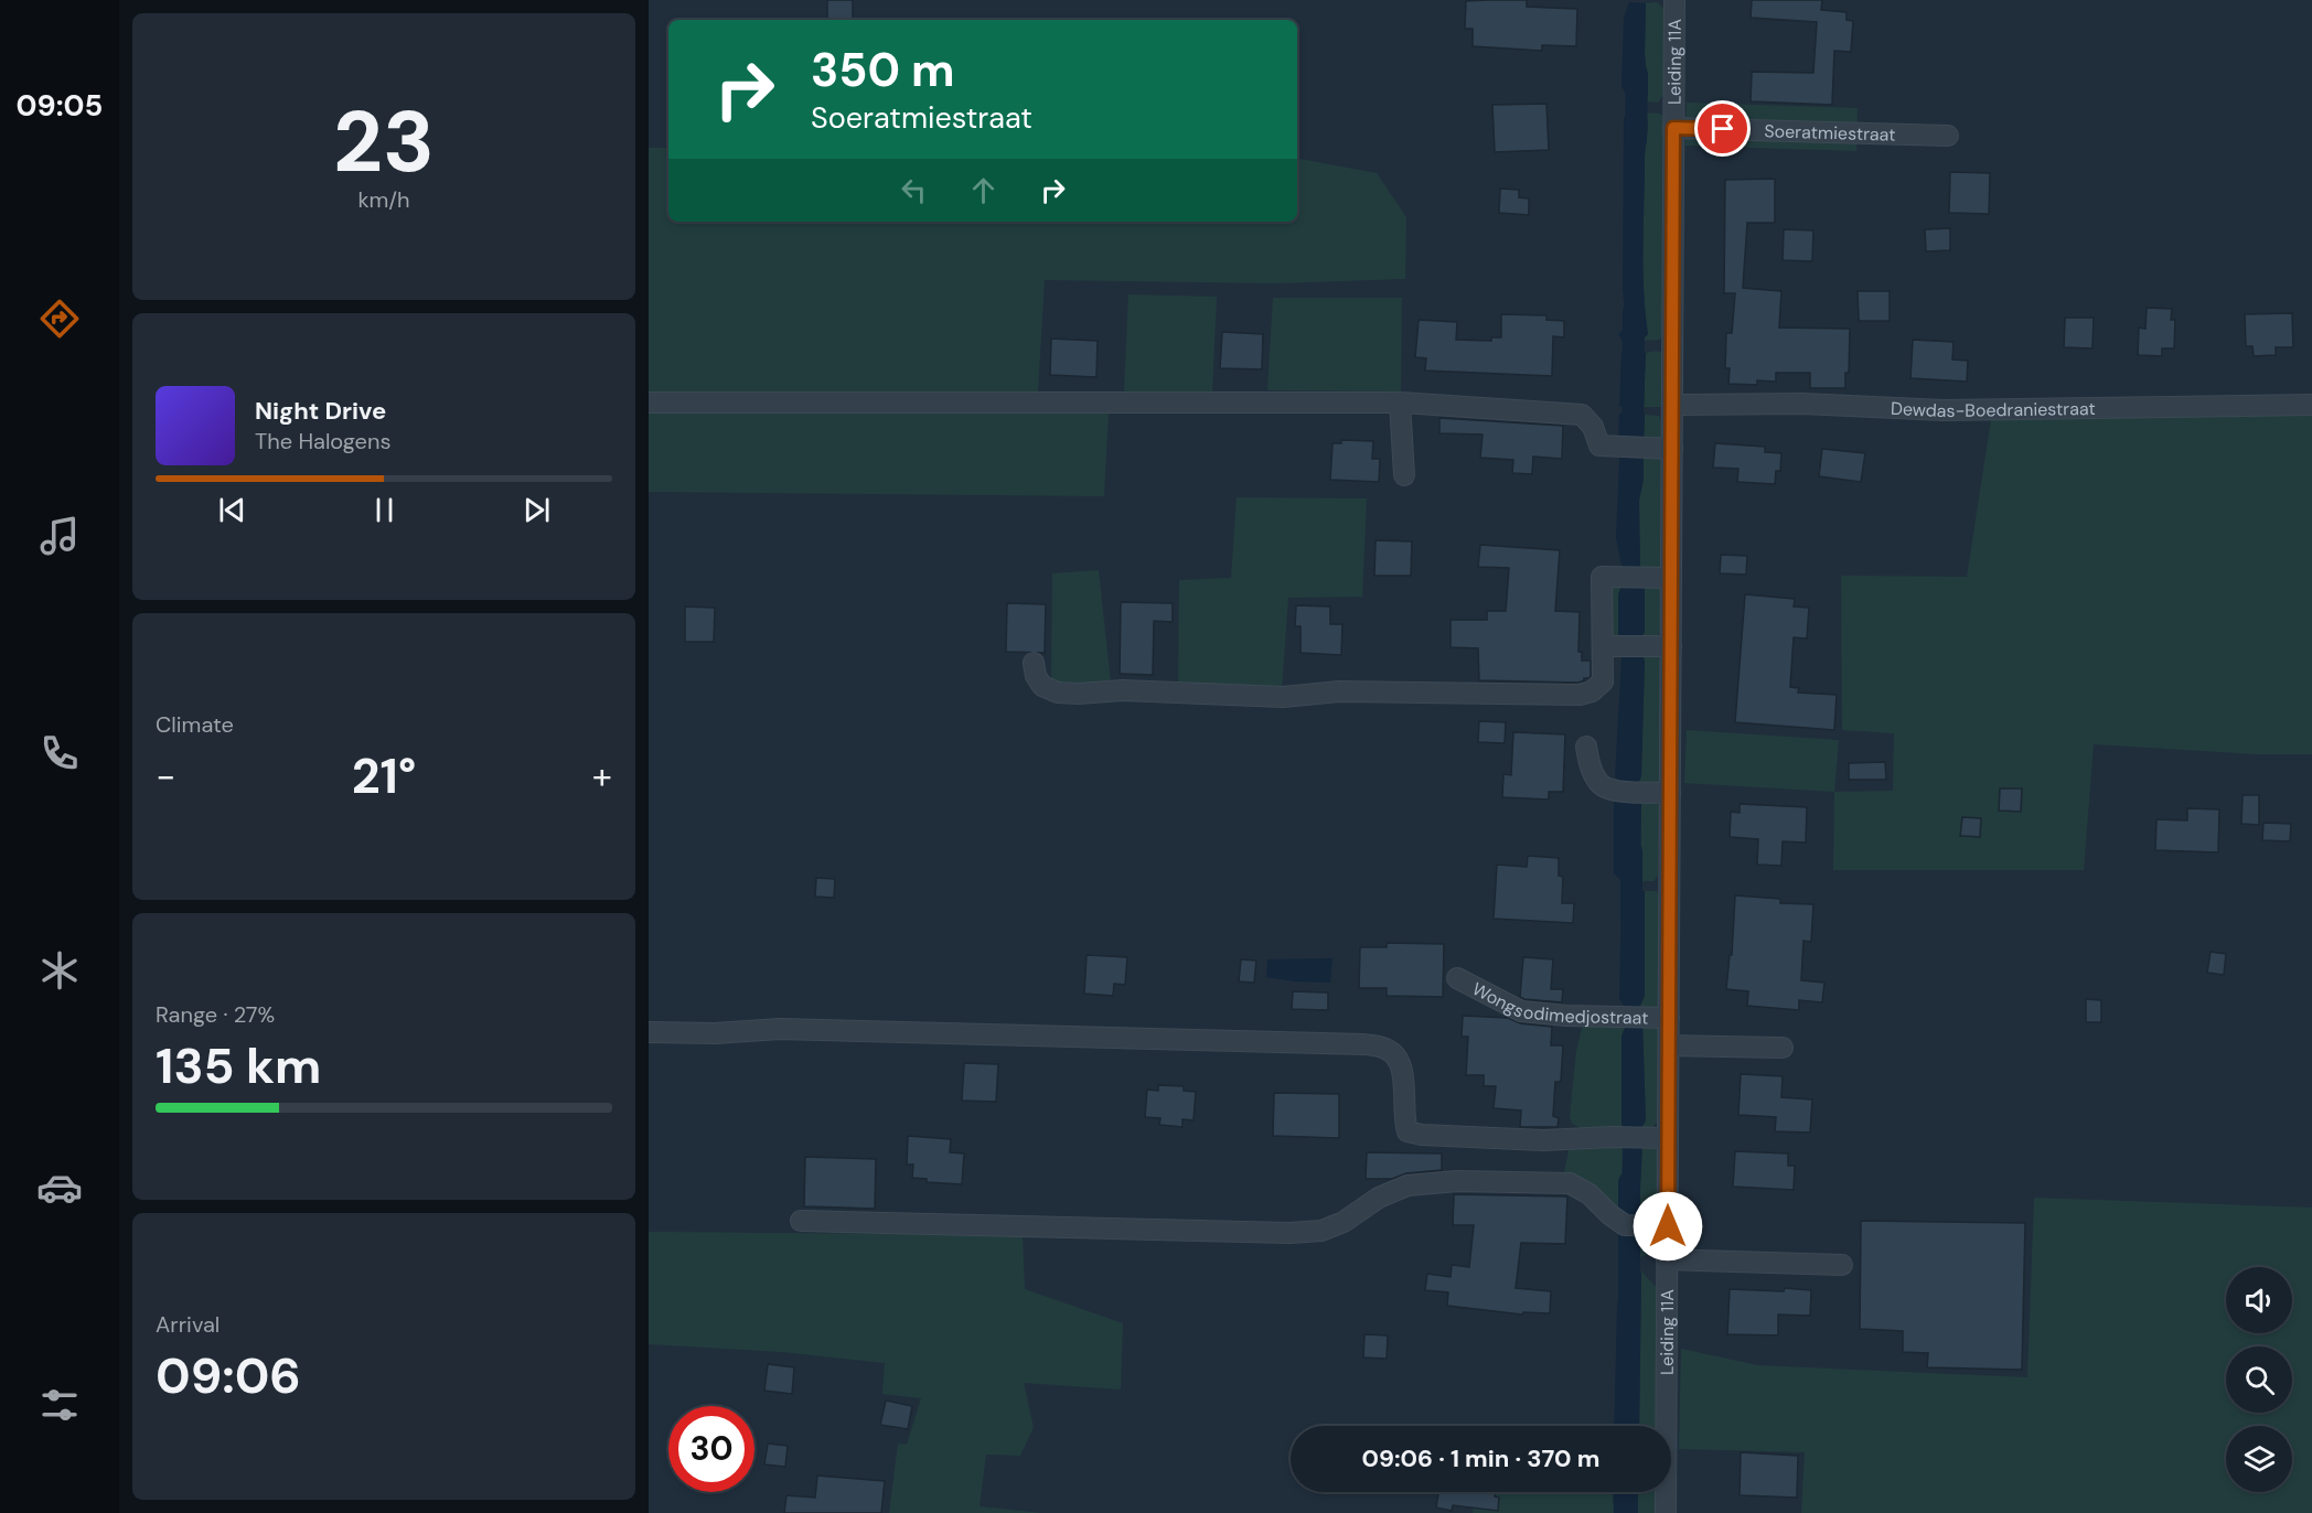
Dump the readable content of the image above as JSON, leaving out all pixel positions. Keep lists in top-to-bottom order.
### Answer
{
  "streets": {
    "street": [
      "Leiding 11A",
      "Soeratmiestraat",
      "Dewdas-Boedraniestraat",
      "Wongsodimedjostraat"
    ]
  },
  "crossings": [
    ["Leiding 11A", "Soeratmiestraat"],
    ["Leiding 11A", "Dewdas-Boedraniestraat"],
    ["Leiding 11A", "Wongsodimedjostraat"]
  ],
  "page": {
    "tabs": "09:05",
    "tile": [
      ["23", "km/h"],
      "Climate",
      ["Range · 27%", "135 km"],
      ["Arrival", "09:06"]
    ],
    "turn": ["350 m", "Soeratmiestraat"],
    "song": ["Night Drive", "The Halogens"],
    "heat": ["−", "21°", "+"],
    "limit": "30",
    "trip": "09:06 · 1 min · 370 m"
  }
}
